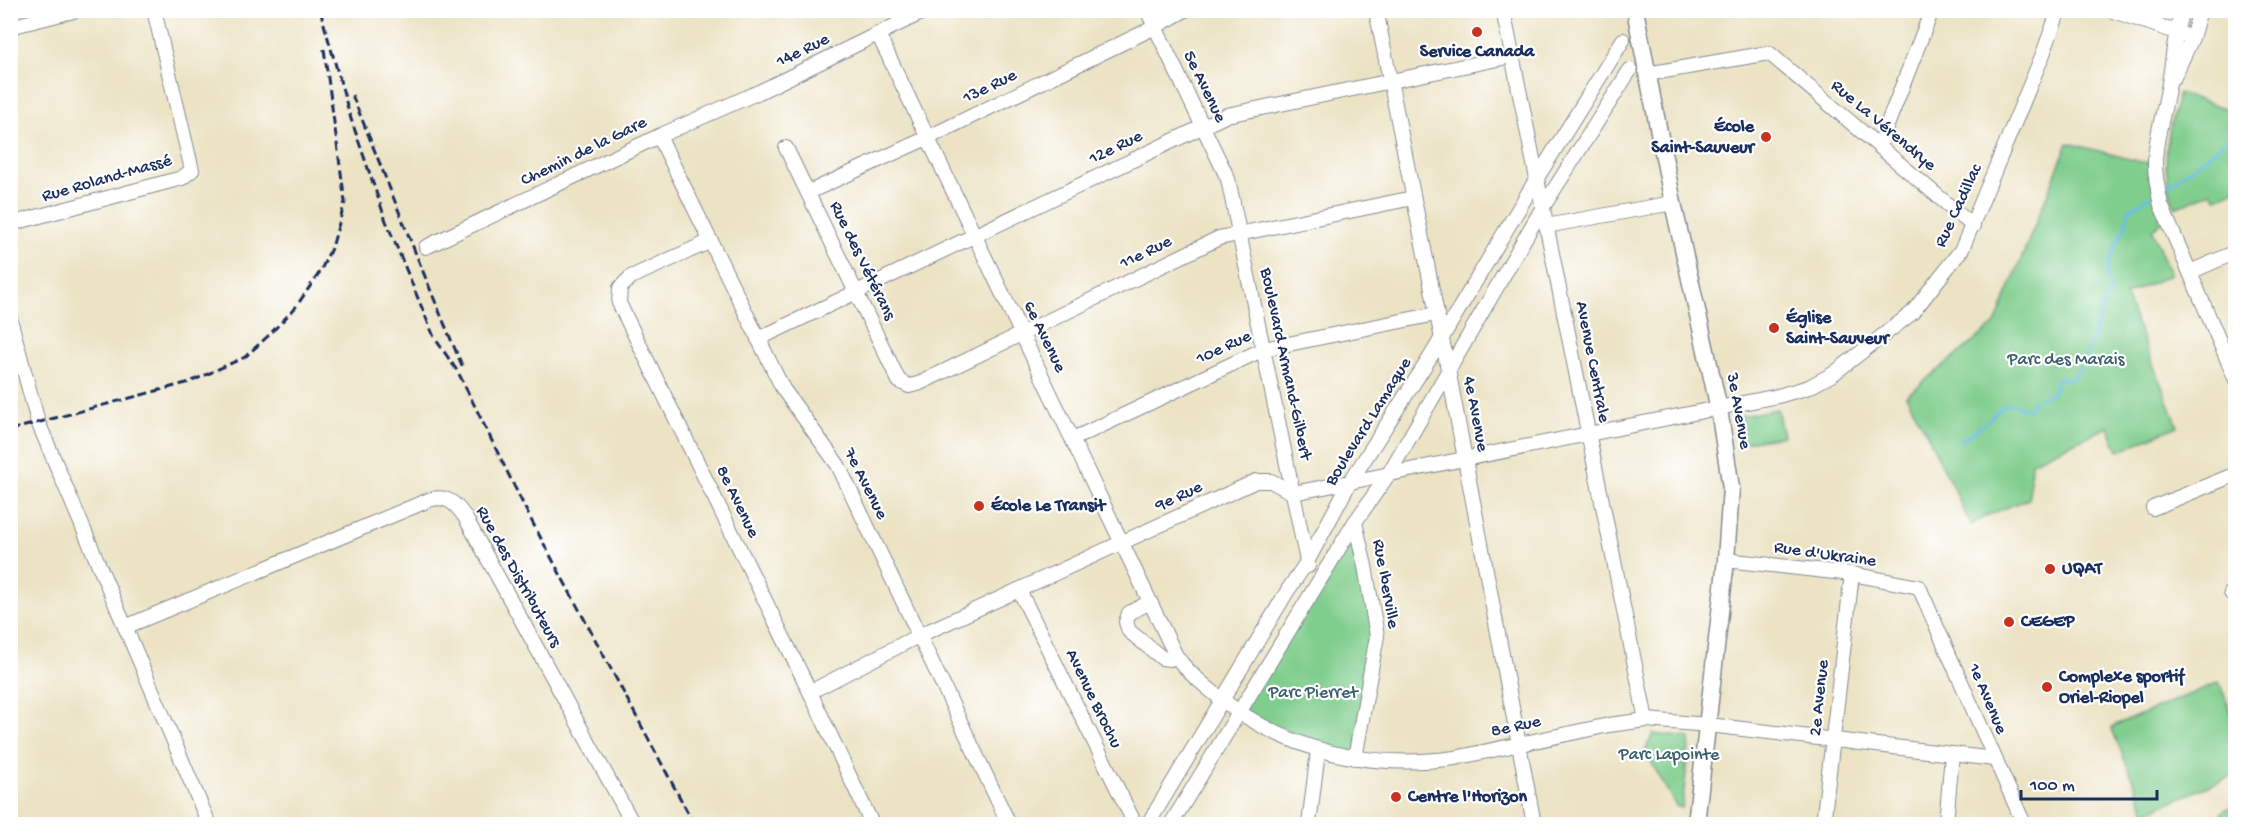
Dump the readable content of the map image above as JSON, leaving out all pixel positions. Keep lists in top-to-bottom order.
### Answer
{
  "streets": {
    "main road": ["3e Avenue"],
    "street": [
      "14e Rue",
      "13e Rue",
      "5e Avenue",
      "Rue La Vérendrye",
      "12e Rue",
      "Chemin de la Gare",
      "Rue Roland-Massé",
      "Rue Cadillac",
      "11e Rue",
      "Rue des Vétérans",
      "6e Avenue",
      "10e Rue",
      "Avenue Centrale",
      "Boulevard Armand-Gilbert",
      "4e Avenue",
      "Boulevard Lamaque",
      "7e Avenue",
      "9e Rue",
      "8e Avenue",
      "Rue d'Ukraine",
      "Rue des Distributeurs",
      "Rue Iberville",
      "2e Avenue",
      "Avenue Brochu",
      "1e Avenue",
      "8e Rue"
    ]
  },
  "crossings": [
    ["14e Rue", "Chemin de la Gare"],
    ["14e Rue", "6e Avenue"],
    ["13e Rue", "5e Avenue"],
    ["13e Rue", "Rue des Vétérans"],
    ["13e Rue", "6e Avenue"],
    ["5e Avenue", "12e Rue"],
    ["5e Avenue", "Boulevard Armand-Gilbert"],
    ["Rue La Vérendrye", "Rue Cadillac"],
    ["Rue La Vérendrye", "3e Avenue"],
    ["12e Rue", "Rue des Vétérans"],
    ["12e Rue", "6e Avenue"],
    ["12e Rue", "Avenue Centrale"],
    ["12e Rue", "4e Avenue"],
    ["12e Rue", "7e Avenue"],
    ["Chemin de la Gare", "7e Avenue"],
    ["Rue Cadillac", "Avenue Centrale"],
    ["Rue Cadillac", "3e Avenue"],
    ["11e Rue", "Rue des Vétérans"],
    ["11e Rue", "6e Avenue"],
    ["11e Rue", "Boulevard Armand-Gilbert"],
    ["11e Rue", "4e Avenue"],
    ["6e Avenue", "10e Rue"],
    ["6e Avenue", "9e Rue"],
    ["6e Avenue", "8e Rue"],
    ["10e Rue", "Boulevard Armand-Gilbert"],
    ["10e Rue", "4e Avenue"],
    ["Avenue Centrale", "Boulevard Lamaque"],
    ["Avenue Centrale", "8e Rue"],
    ["Boulevard Armand-Gilbert", "Boulevard Lamaque"],
    ["Boulevard Armand-Gilbert", "9e Rue"],
    ["3e Avenue", "Rue d'Ukraine"],
    ["3e Avenue", "8e Rue"],
    ["4e Avenue", "Boulevard Lamaque"],
    ["4e Avenue", "8e Rue"],
    ["Boulevard Lamaque", "8e Rue"],
    ["7e Avenue", "9e Rue"],
    ["7e Avenue", "8e Avenue"],
    ["9e Rue", "8e Avenue"],
    ["9e Rue", "Avenue Brochu"],
    ["Rue d'Ukraine", "2e Avenue"],
    ["Rue d'Ukraine", "1e Avenue"],
    ["Rue Iberville", "8e Rue"],
    ["2e Avenue", "8e Rue"],
    ["1e Avenue", "8e Rue"]
  ],
  "parks": ["Parc des Marais", "Parc Pierret", "Parc Lapointe"],
  "places": [
    "Service Canada",
    "École Saint-Sauveur",
    "Église Saint-Sauveur",
    "École Le Transit",
    "UQAT",
    "CEGEP",
    "Complexe sportif Oriel-Riopel",
    "Centre l'Horizon"
  ],
  "scale_bar": "100 m"
}
